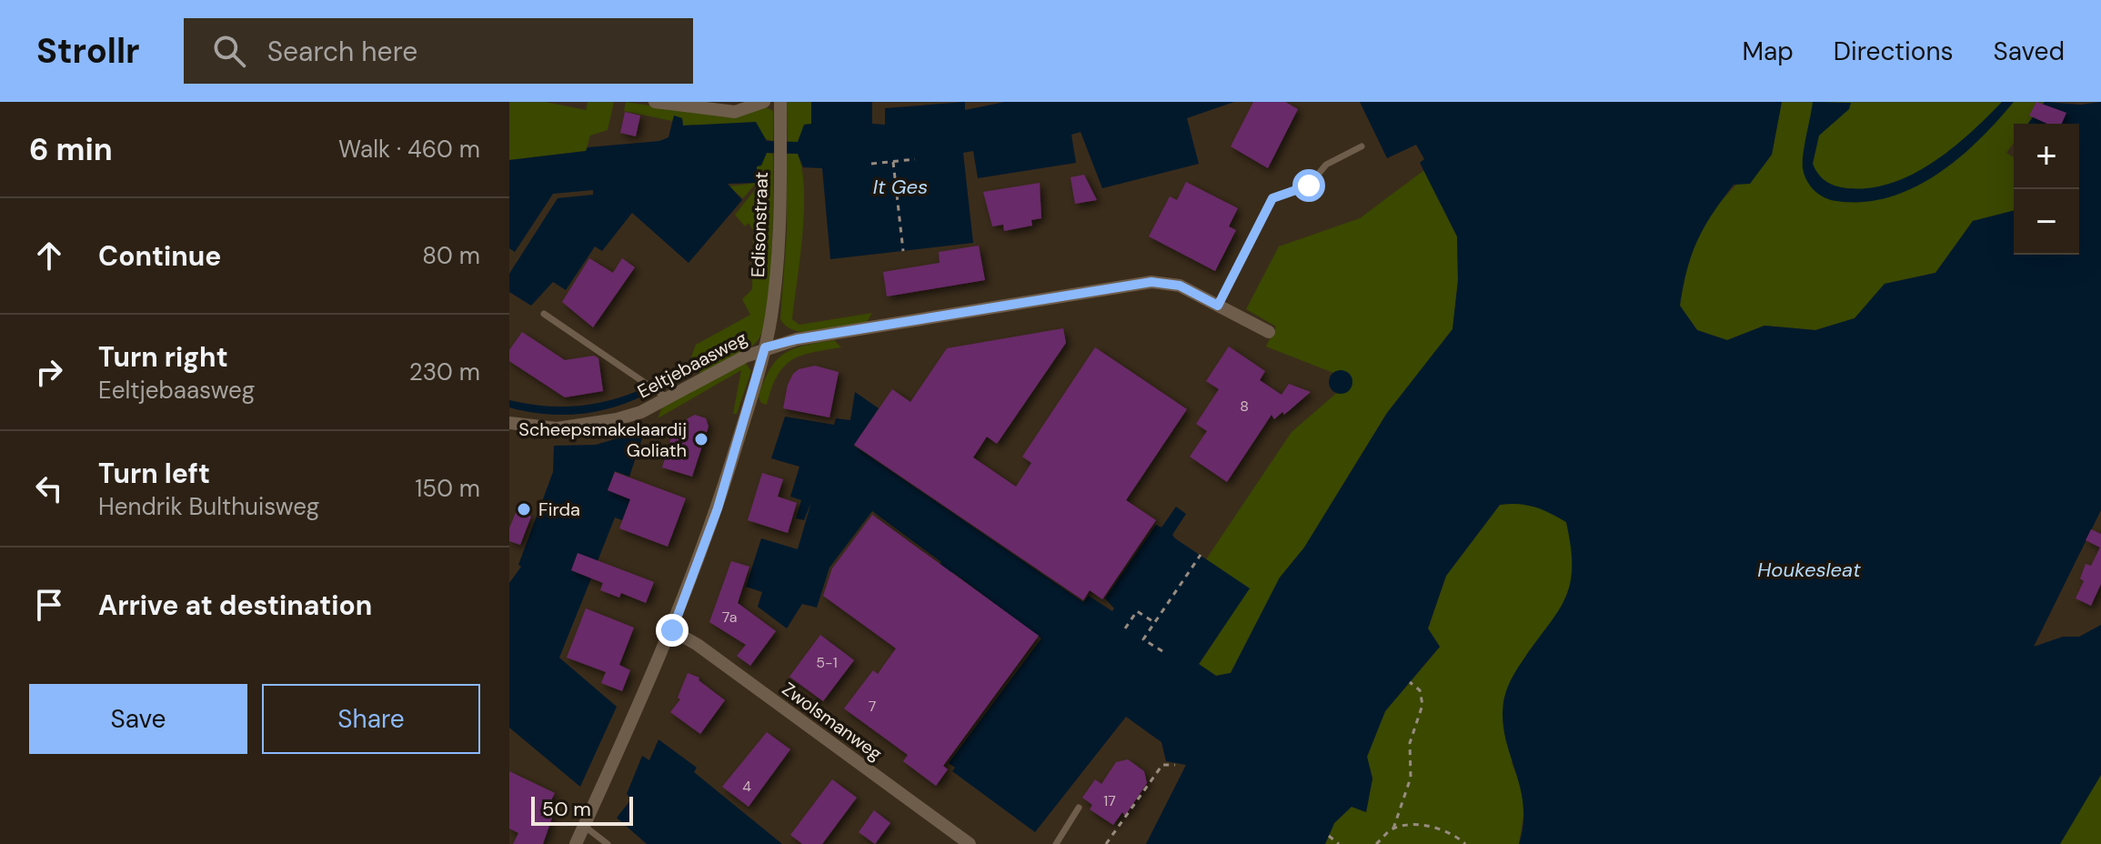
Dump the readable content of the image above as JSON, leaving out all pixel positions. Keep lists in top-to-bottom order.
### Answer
{
  "streets": {
    "street": ["Edisonstraat", "Eeltjebaasweg", "Zwolsmanweg"]
  },
  "crossings": [
    ["Edisonstraat", "Eeltjebaasweg"],
    ["Edisonstraat", "Zwolsmanweg"]
  ],
  "water": ["It Ges", "Houkesleat"],
  "places": ["Scheepsmakelaardij Goliath", "Firda"],
  "house_numbers": [
    "8",
    "7a",
    "5-1",
    "7",
    "4",
    "17"
  ],
  "scale_bar": "50 m",
  "page": {
    "header": "Strollr",
    "search": "Search here",
    "nav": ["Map", "Directions", "Saved"],
    "heading": ["6 min", "Walk · 460 m"],
    "map_buttons": ["+", "−"],
    "list": [
      ["Continue", "80 m"],
      ["Turn right", "Eeltjebaasweg", "230 m"],
      ["Turn left", "Hendrik Bulthuisweg", "150 m"],
      "Arrive at destination"
    ],
    "buttons": ["Save", "Share"],
    "scale": "50 m"
  }
}
